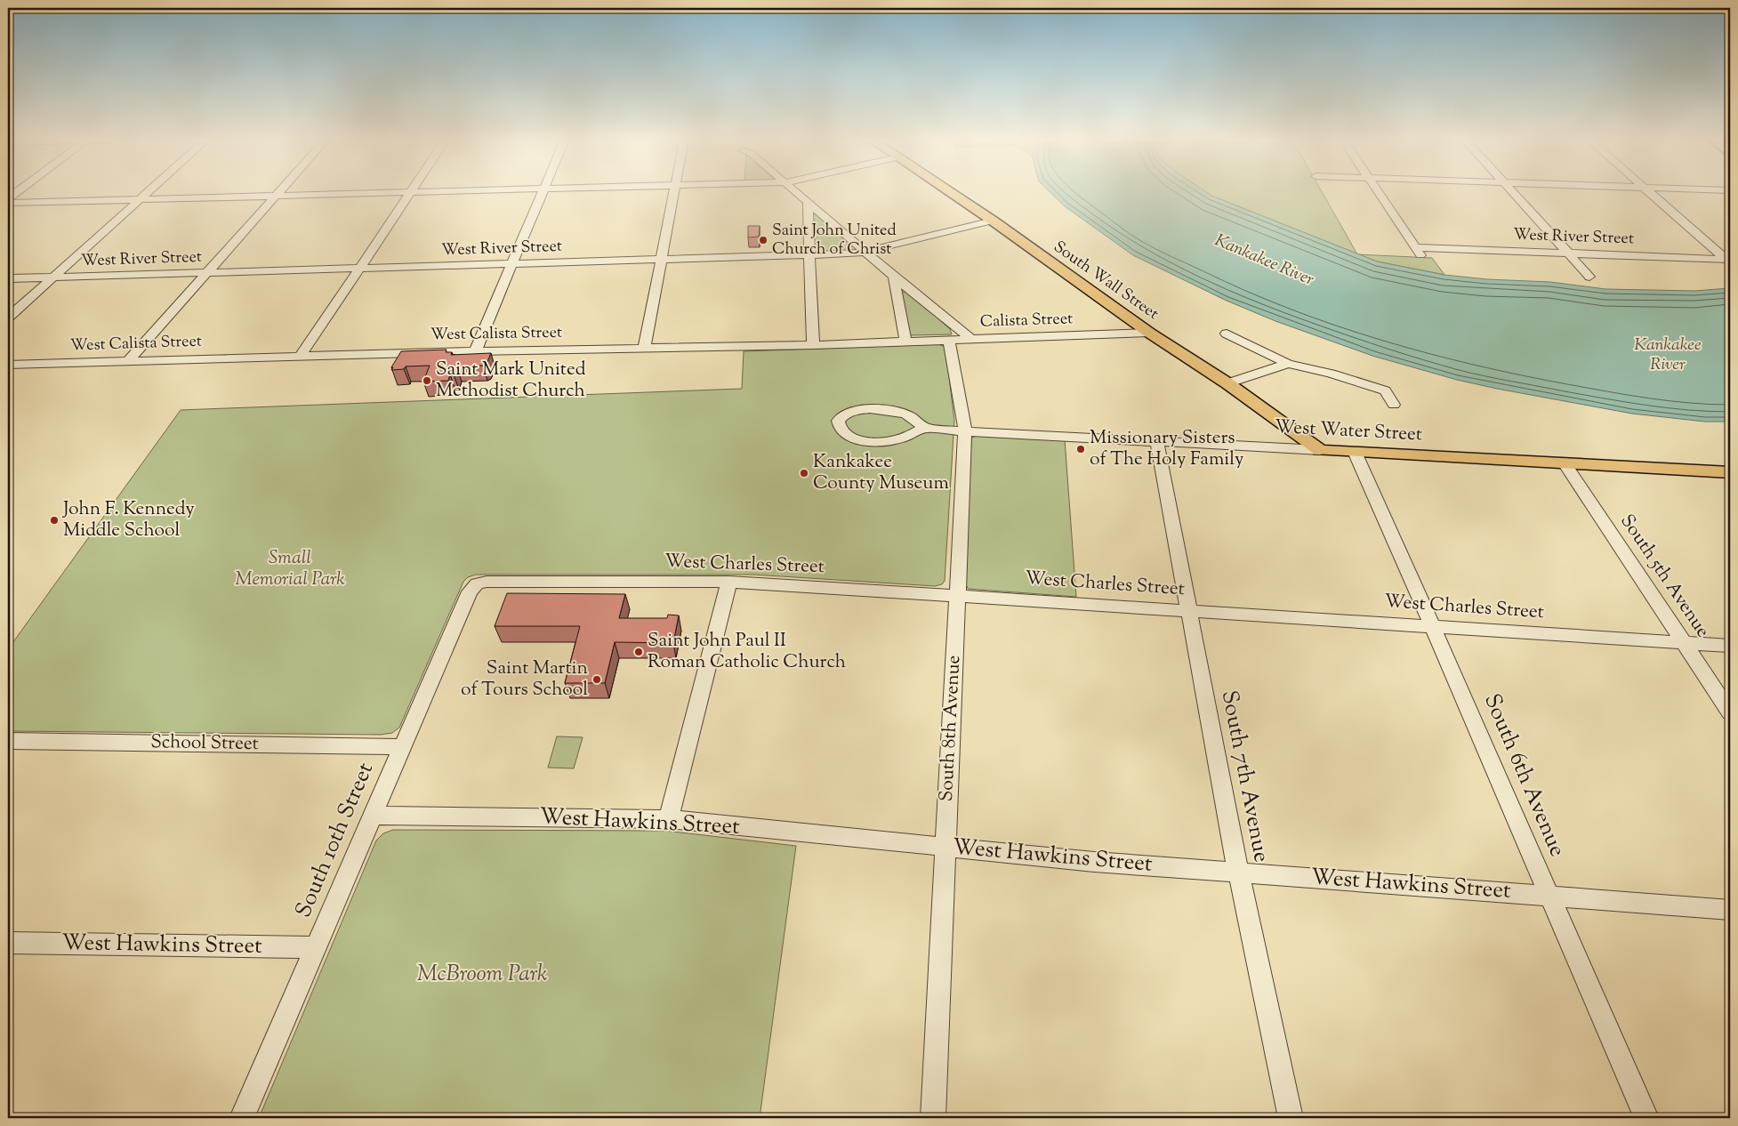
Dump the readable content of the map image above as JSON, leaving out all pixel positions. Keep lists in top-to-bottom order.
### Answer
{
  "streets": {
    "main road": ["South Wall Street", "West Water Street"],
    "street": [
      "West River Street",
      "Calista Street",
      "West Calista Street",
      "West Charles Street",
      "South 5th Avenue",
      "South 8th Avenue",
      "School Street",
      "South 6th Avenue",
      "South 7th Avenue",
      "West Hawkins Street",
      "South 10th Street"
    ]
  },
  "crossings": [
    ["West River Street", "South Wall Street"],
    ["South Wall Street", "Calista Street"],
    ["South Wall Street", "West Water Street"],
    ["Calista Street", "West Calista Street"],
    ["Calista Street", "South 8th Avenue"],
    ["West Water Street", "South 5th Avenue"],
    ["West Water Street", "South 8th Avenue"],
    ["West Water Street", "South 6th Avenue"],
    ["West Water Street", "South 7th Avenue"],
    ["West Charles Street", "South 5th Avenue"],
    ["West Charles Street", "South 8th Avenue"],
    ["West Charles Street", "South 6th Avenue"],
    ["West Charles Street", "South 7th Avenue"],
    ["West Charles Street", "South 10th Street"],
    ["South 8th Avenue", "West Hawkins Street"],
    ["School Street", "South 10th Street"],
    ["South 6th Avenue", "West Hawkins Street"],
    ["South 7th Avenue", "West Hawkins Street"],
    ["West Hawkins Street", "South 10th Street"]
  ],
  "water": ["Kankakee River"],
  "parks": ["Small Memorial Park", "McBroom Park"],
  "places": [
    "Saint John United Church of Christ",
    "Saint Mark United Methodist Church",
    "Missionary Sisters of The Holy Family",
    "Kankakee County Museum",
    "John F. Kennedy Middle School",
    "Saint John Paul II Roman Catholic Church",
    "Saint Martin of Tours School"
  ]
}
